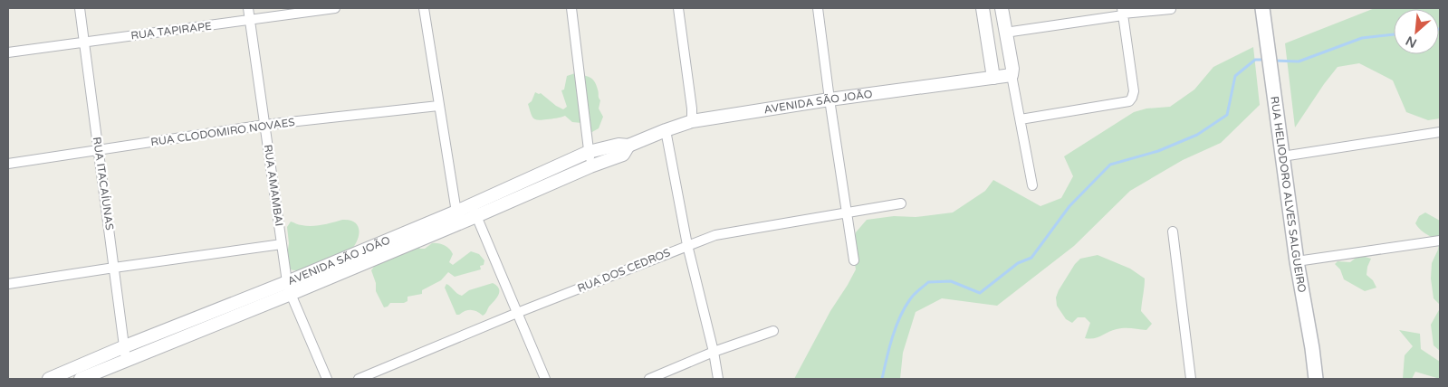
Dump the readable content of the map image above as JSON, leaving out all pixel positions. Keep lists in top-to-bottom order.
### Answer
{
  "streets": {
    "main road": ["RUA HELIODORO ALVES SALGUEIRO"],
    "street": [
      "RUA TAPIRAPE",
      "AVENIDA SÃO JOÃO",
      "RUA CLODOMIRO NOVAES",
      "RUA ITACAÍUNAS",
      "RUA AMAMBAI",
      "RUA DOS CEDROS"
    ]
  },
  "crossings": [
    ["RUA TAPIRAPE", "RUA ITACAÍUNAS"],
    ["RUA TAPIRAPE", "RUA AMAMBAI"],
    ["AVENIDA SÃO JOÃO", "RUA ITACAÍUNAS"],
    ["AVENIDA SÃO JOÃO", "RUA AMAMBAI"],
    ["RUA CLODOMIRO NOVAES", "RUA ITACAÍUNAS"],
    ["RUA CLODOMIRO NOVAES", "RUA AMAMBAI"]
  ],
  "north": "bottom left"
}
